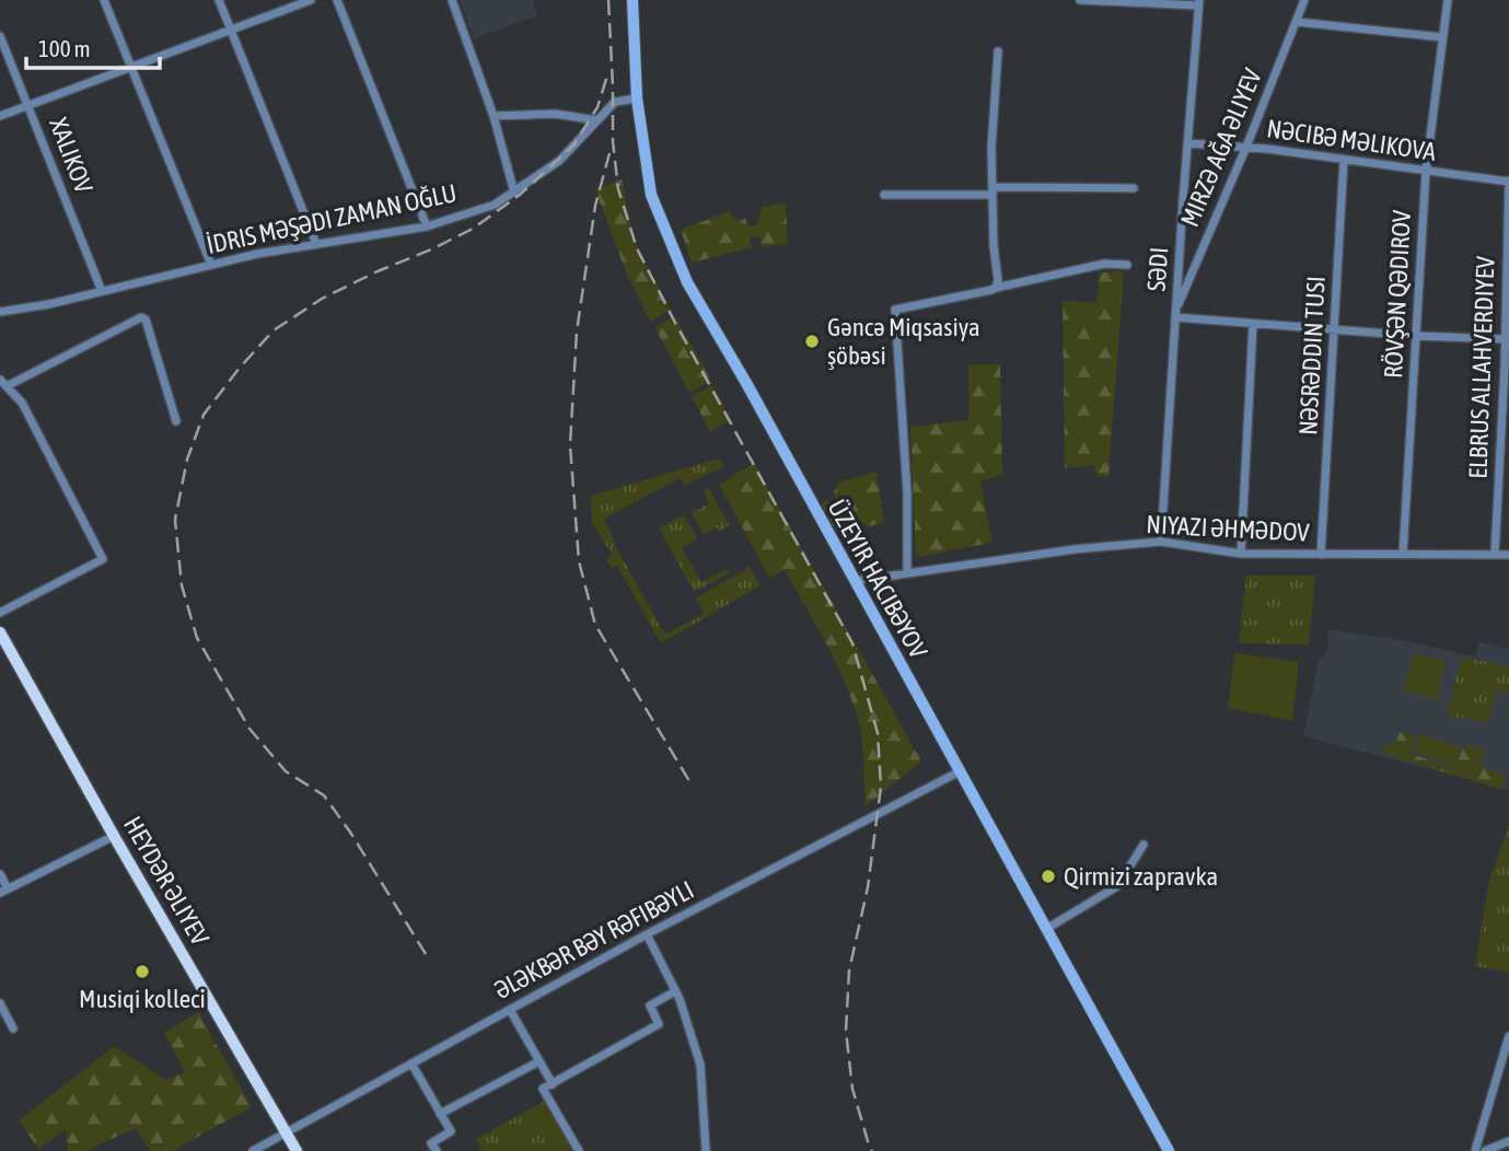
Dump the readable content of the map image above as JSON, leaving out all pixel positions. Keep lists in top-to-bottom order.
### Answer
{
  "streets": {
    "main road": ["HEYDƏR ƏLIYEV"],
    "street": [
      "NƏCIBƏ MƏLIKOVA",
      "MIRZƏ AĞA ƏLIYEV",
      "İDRIS MƏŞƏDI ZAMAN OĞLU",
      "SƏDI",
      "RÖVŞƏN QƏDIROV",
      "NƏSRƏDDIN TUSI",
      "ELBRUS ALLAHVERDIYEV",
      "NIYAZI ƏHMƏDOV",
      "ƏLƏKBƏR BƏY RƏFIBƏYLI"
    ]
  },
  "crossings": [
    ["NƏCIBƏ MƏLIKOVA", "MIRZƏ AĞA ƏLIYEV"],
    ["NƏCIBƏ MƏLIKOVA", "SƏDI"],
    ["NƏCIBƏ MƏLIKOVA", "RÖVŞƏN QƏDIROV"],
    ["NƏCIBƏ MƏLIKOVA", "NƏSRƏDDIN TUSI"],
    ["NƏCIBƏ MƏLIKOVA", "ELBRUS ALLAHVERDIYEV"],
    ["MIRZƏ AĞA ƏLIYEV", "SƏDI"],
    ["SƏDI", "NIYAZI ƏHMƏDOV"],
    ["RÖVŞƏN QƏDIROV", "NIYAZI ƏHMƏDOV"],
    ["NƏSRƏDDIN TUSI", "NIYAZI ƏHMƏDOV"],
    ["ELBRUS ALLAHVERDIYEV", "NIYAZI ƏHMƏDOV"],
    ["HEYDƏR ƏLIYEV", "ƏLƏKBƏR BƏY RƏFIBƏYLI"]
  ],
  "places": ["Gəncə Miqsasiya şöbəsi", "Qirmizi zapravka", "Musiqi kolleci"],
  "scale_bar": "100 m"
}
